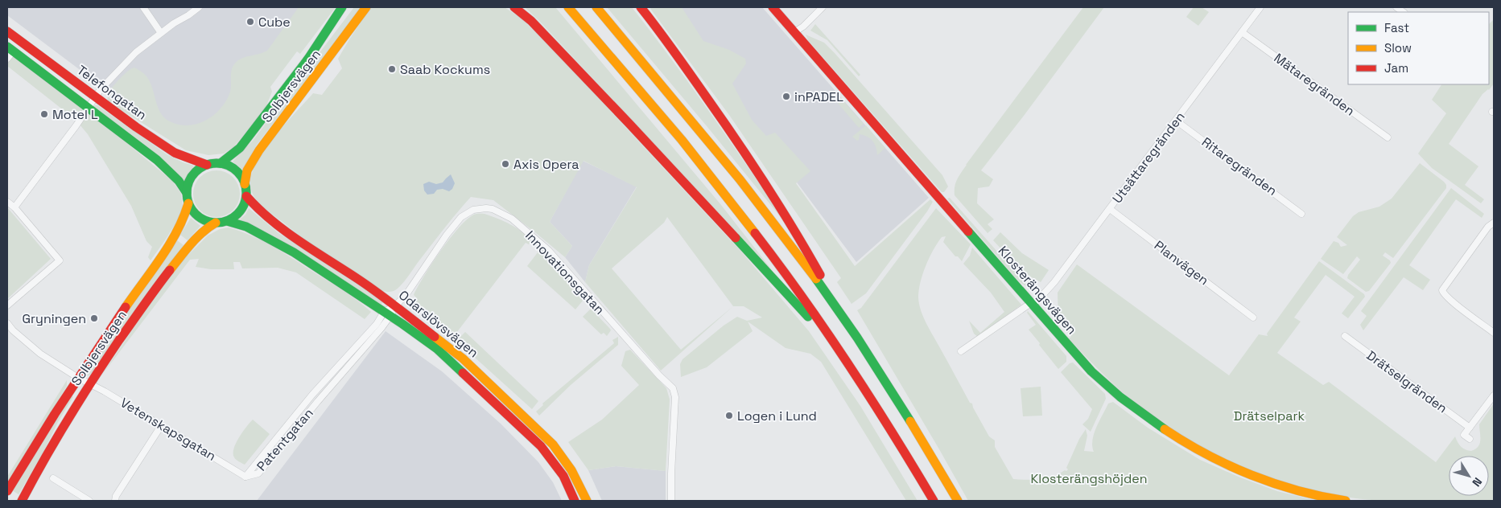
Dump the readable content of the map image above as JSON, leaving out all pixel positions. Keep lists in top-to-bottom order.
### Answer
{
  "streets": {
    "main road": [
      "Solbjersvägen",
      "Telefongatan",
      "Klosterängsvägen",
      "Odarslövsvägen"
    ],
    "street": [
      "Mätaregränden",
      "Utsättaregränden",
      "Ritaregränden",
      "Planvägen",
      "Innovationsgatan",
      "Drätselgränden",
      "Vetenskapsgatan",
      "Patentgatan"
    ]
  },
  "crossings": [
    ["Mätaregränden", "Utsättaregränden"],
    ["Solbjersvägen", "Telefongatan"],
    ["Solbjersvägen", "Odarslövsvägen"],
    ["Solbjersvägen", "Vetenskapsgatan"],
    ["Telefongatan", "Odarslövsvägen"],
    ["Utsättaregränden", "Ritaregränden"],
    ["Utsättaregränden", "Planvägen"],
    ["Utsättaregränden", "Klosterängsvägen"],
    ["Innovationsgatan", "Odarslövsvägen"],
    ["Innovationsgatan", "Patentgatan"],
    ["Odarslövsvägen", "Patentgatan"],
    ["Vetenskapsgatan", "Patentgatan"]
  ],
  "parks": ["Drätselpark", "Klosterängshöjden"],
  "places": [
    "Cube",
    "Saab Kockums",
    "inPADEL",
    "Motel L",
    "Axis Opera",
    "Gryningen",
    "Logen i Lund"
  ],
  "legend": ["Fast", "Slow", "Jam"],
  "north": "bottom right"
}
